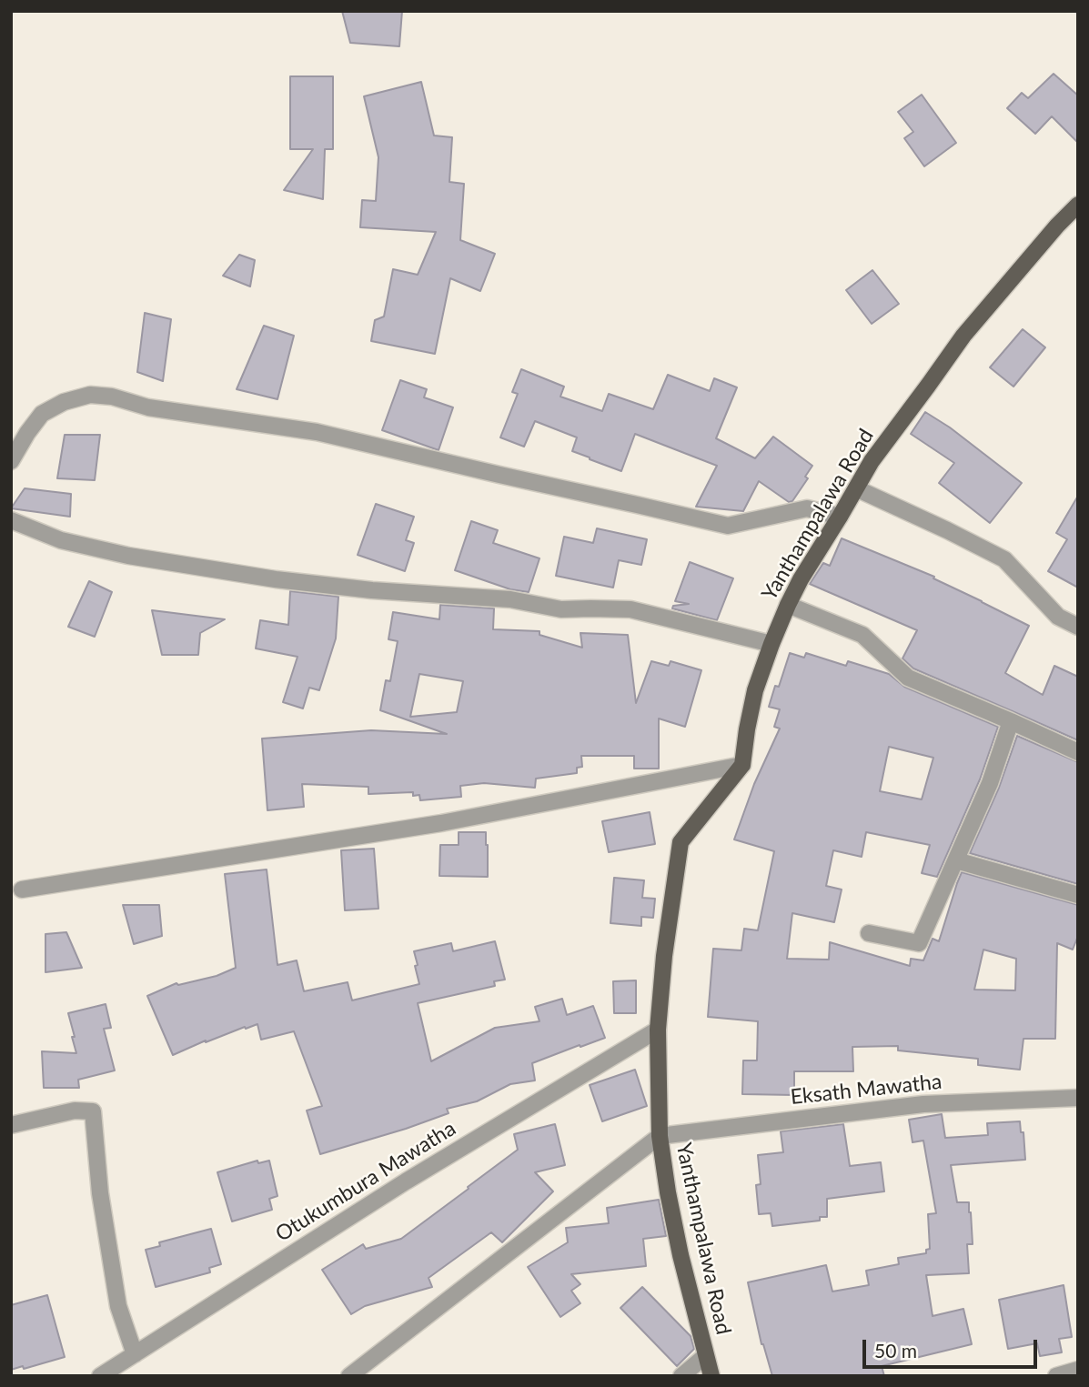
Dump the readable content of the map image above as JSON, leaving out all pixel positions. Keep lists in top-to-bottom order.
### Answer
{
  "streets": {
    "main road": ["Yanthampalawa Road"],
    "street": ["Eksath Mawatha", "Otukumbura Mawatha"]
  },
  "crossings": [
    ["Yanthampalawa Road", "Eksath Mawatha"],
    ["Yanthampalawa Road", "Otukumbura Mawatha"]
  ],
  "scale_bar": "50 m"
}
